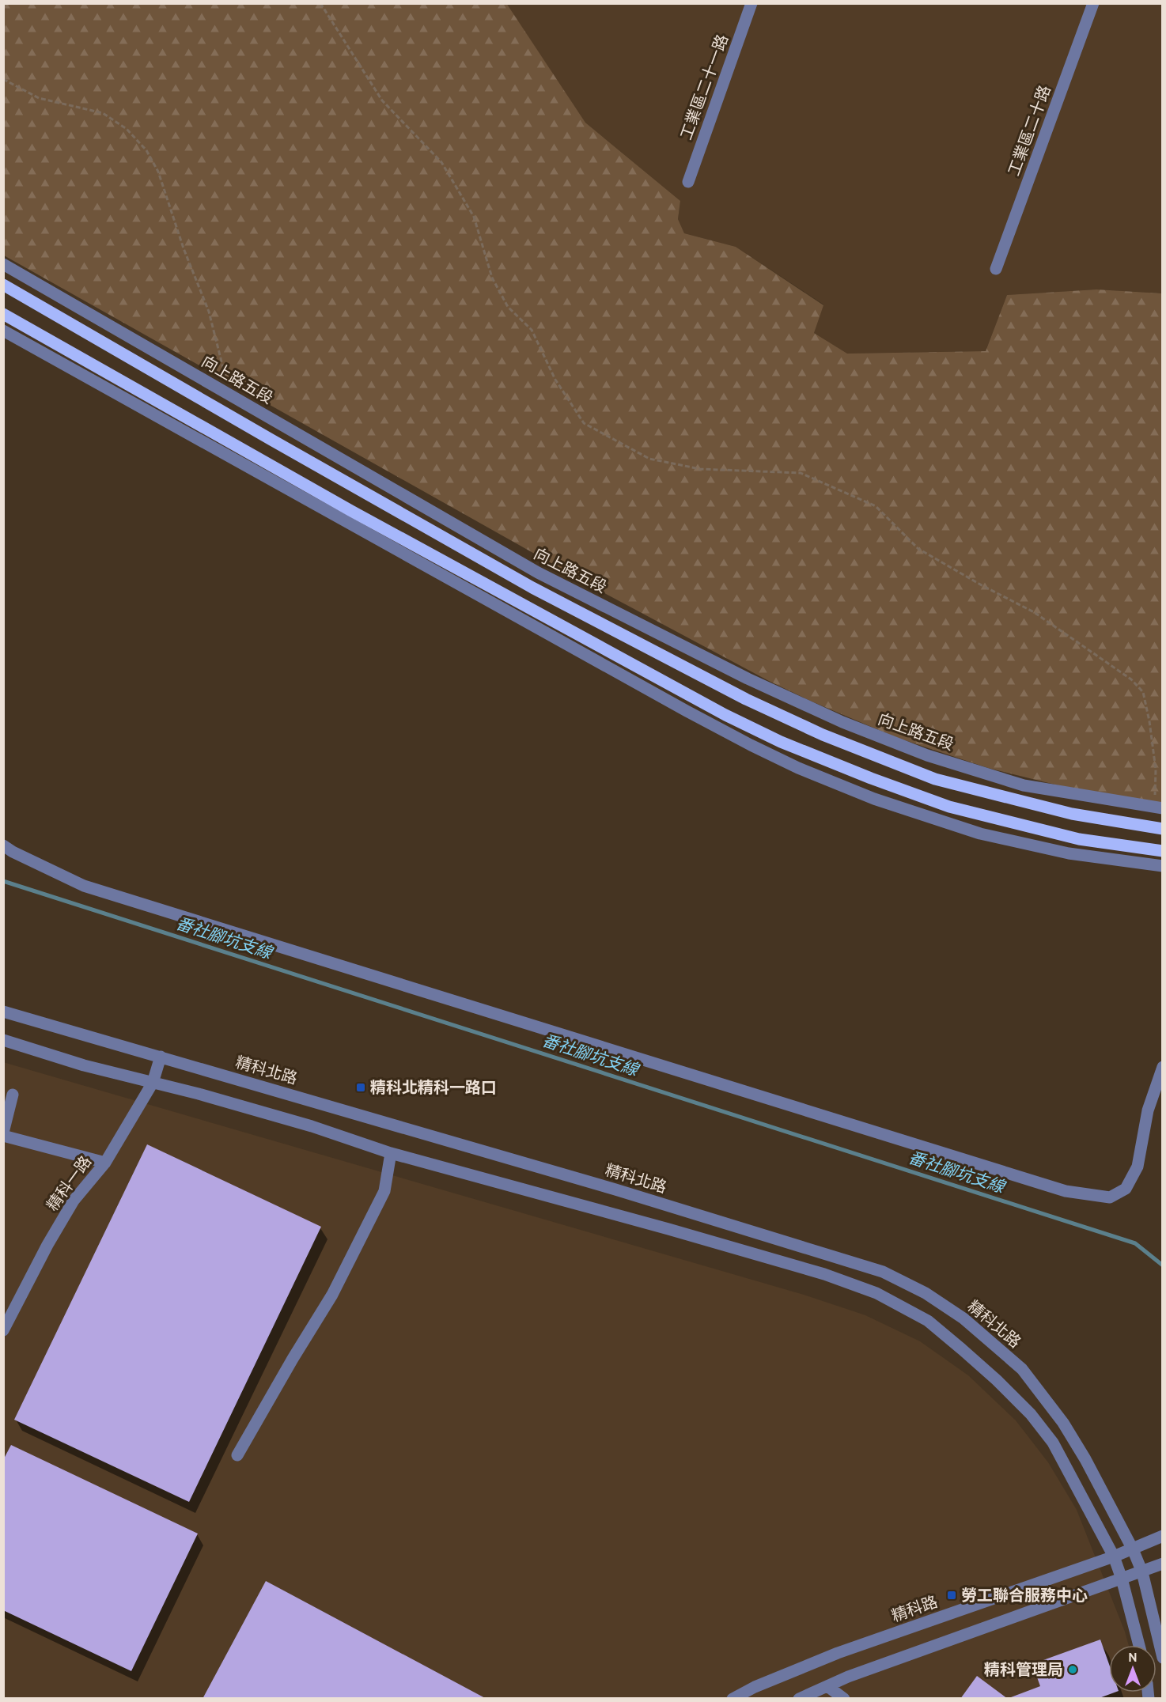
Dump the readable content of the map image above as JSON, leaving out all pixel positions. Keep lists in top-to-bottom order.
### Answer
{
  "streets": {
    "main road": ["向上路五段"],
    "street": [
      "工業區二十一路",
      "工業區二十路",
      "精科北路",
      "精科一路",
      "精科路"
    ]
  },
  "crossings": [
    ["精科北路", "精科一路"],
    ["精科北路", "精科路"]
  ],
  "water": ["番社腳坑支線"],
  "places": {
    "transit": ["精科北精科一路口", "勞工聯合服務中心"],
    "other": ["精科管理局"]
  },
  "north": "top"
}
